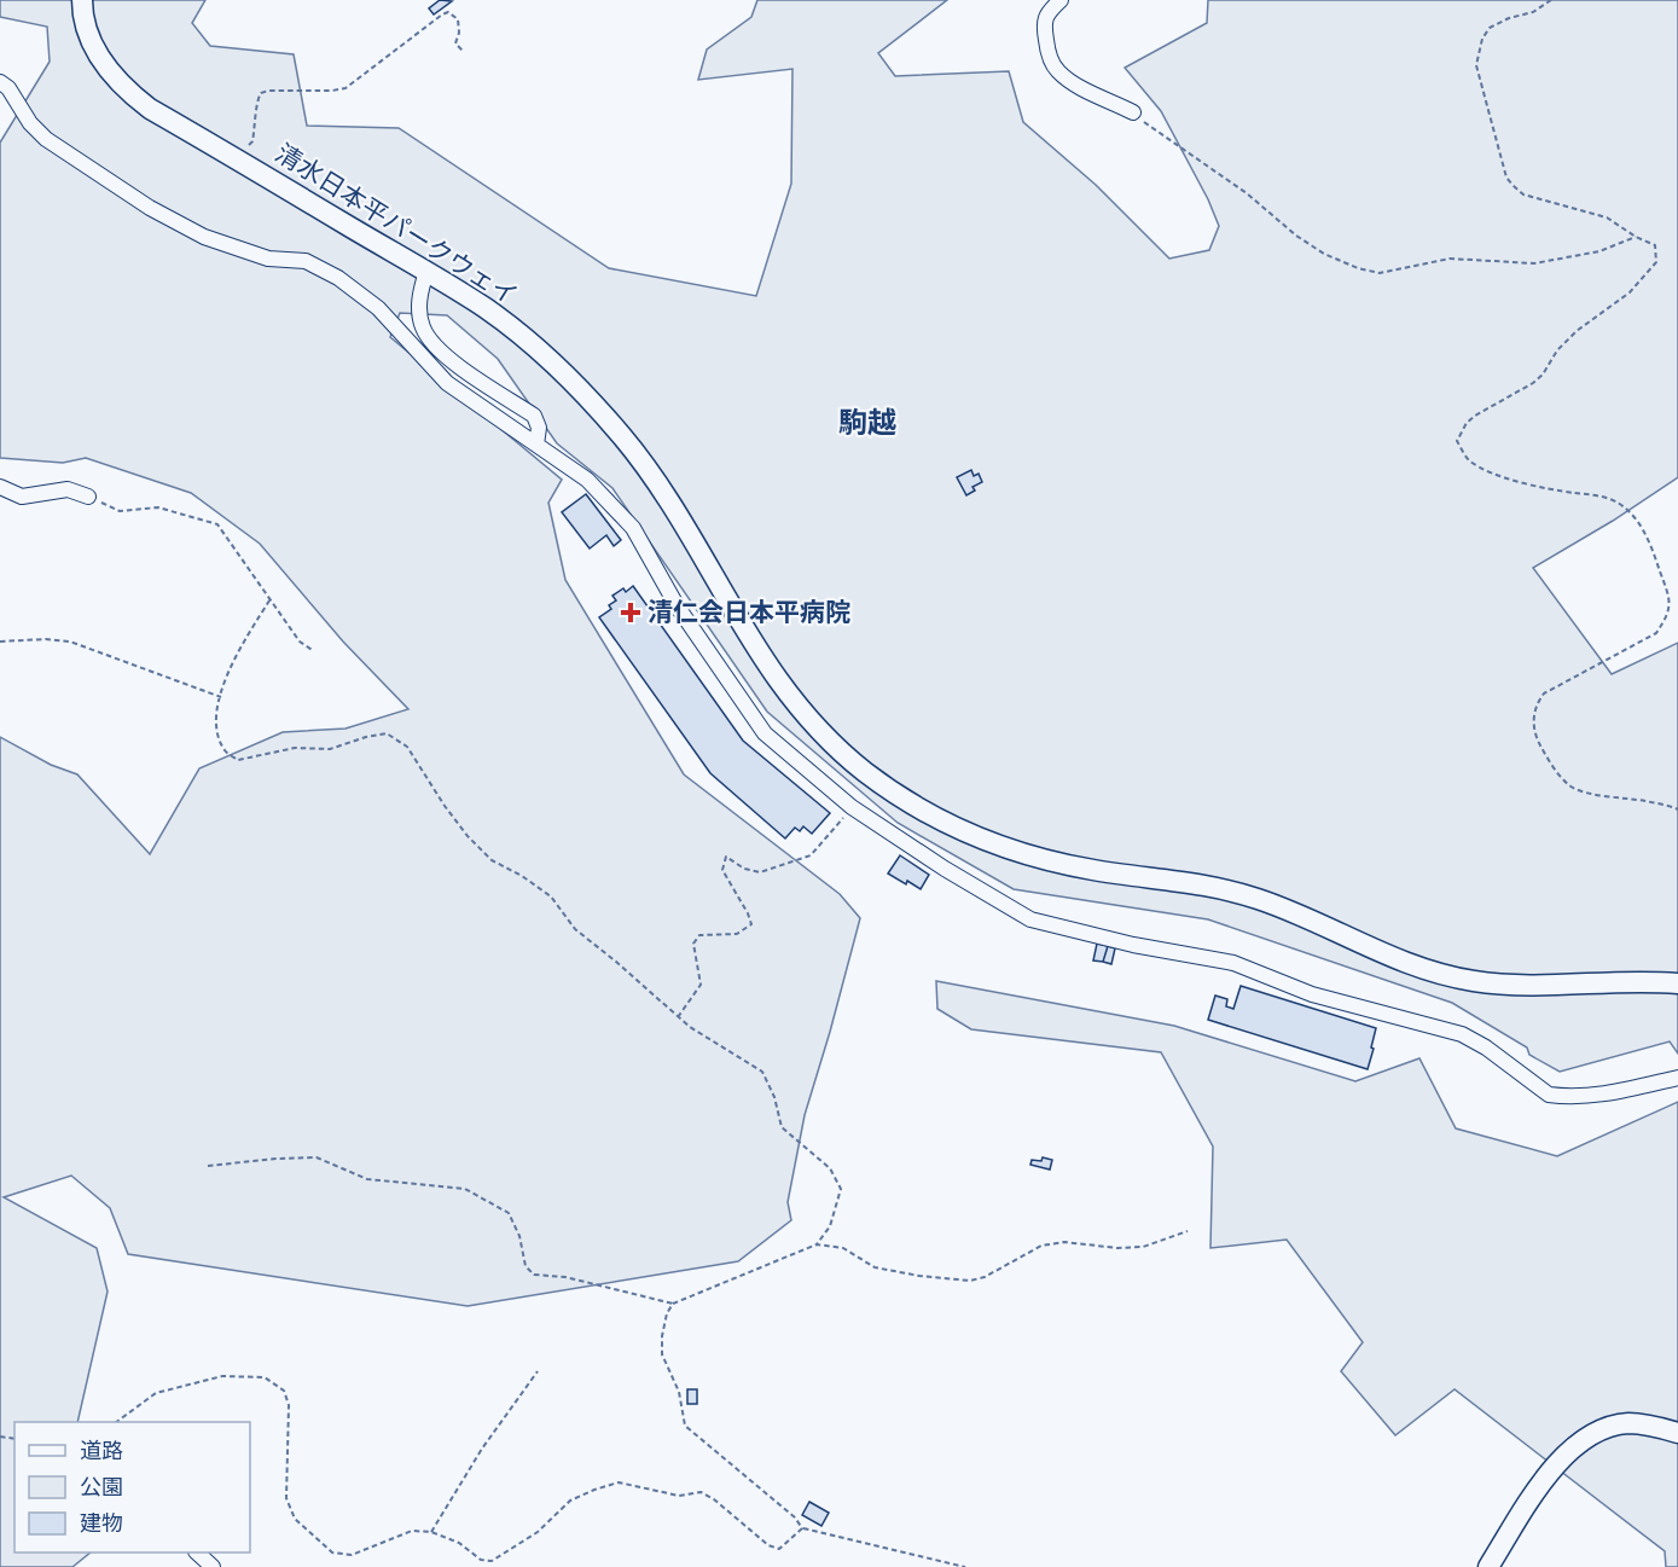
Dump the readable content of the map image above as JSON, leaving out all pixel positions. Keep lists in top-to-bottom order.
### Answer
{
  "streets": {
    "street": ["清水日本平パークウェイ"]
  },
  "districts": ["駒越"],
  "places": {
    "health": ["清仁会日本平病院"]
  },
  "legend": ["道路", "公園", "建物"]
}
